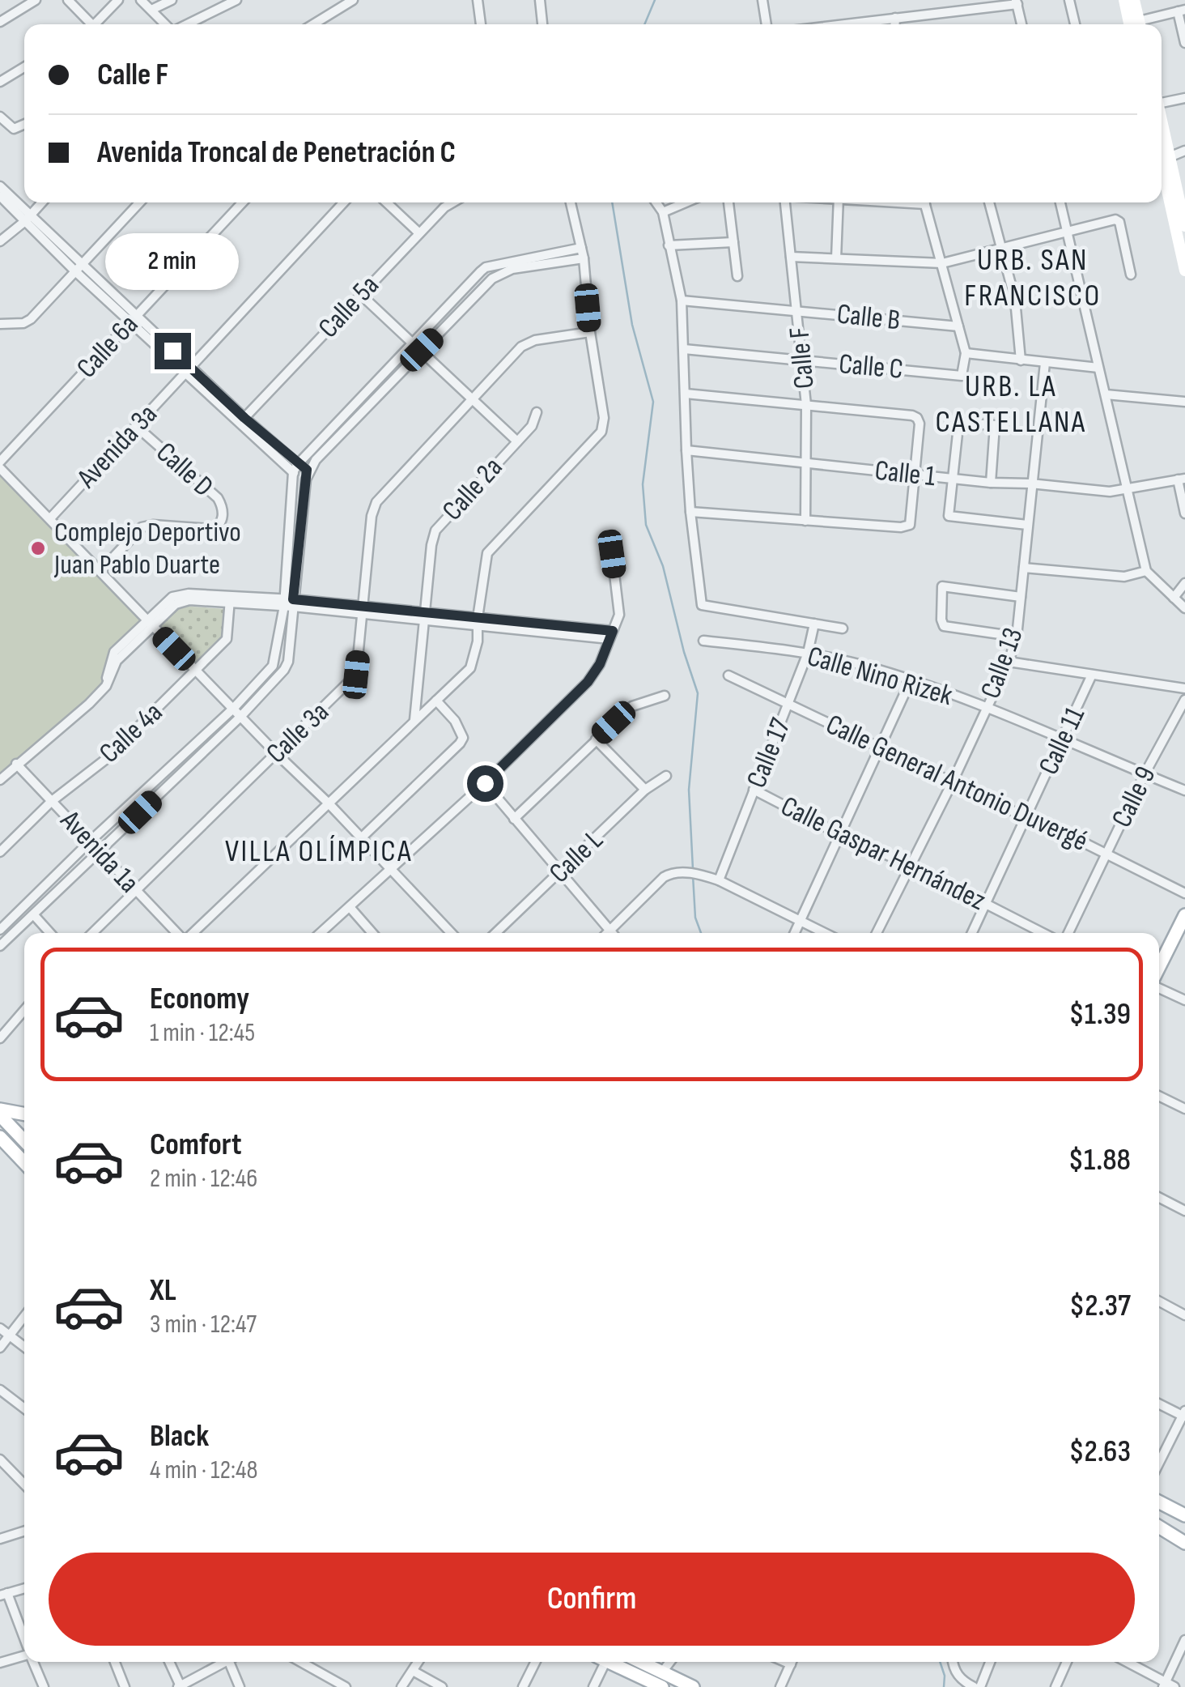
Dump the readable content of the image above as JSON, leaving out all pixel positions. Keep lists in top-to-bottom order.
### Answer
{
  "streets": {
    "street": [
      "Calle 5a",
      "Calle B",
      "Calle 6a",
      "Calle F",
      "Calle C",
      "Avenida 3a",
      "Calle D",
      "Calle 1",
      "Calle 2a",
      "Calle 13",
      "Calle Nino Rizek",
      "Calle 4a",
      "Calle 3a",
      "Calle 11",
      "Calle 17",
      "Calle General Antonio Duvergé",
      "Calle 9",
      "Avenida 1a",
      "Calle Gaspar Hernández",
      "Calle L"
    ]
  },
  "crossings": [
    ["Calle B", "Calle F"],
    ["Calle F", "Calle C"],
    ["Calle F", "Calle 1"],
    ["Avenida 3a", "Calle D"],
    ["Calle 1", "Calle 13"],
    ["Calle 13", "Calle Nino Rizek"],
    ["Calle 13", "Calle General Antonio Duvergé"],
    ["Calle 13", "Calle Gaspar Hernández"],
    ["Calle Nino Rizek", "Calle 11"],
    ["Calle Nino Rizek", "Calle 17"],
    ["Calle Nino Rizek", "Calle 9"],
    ["Calle 4a", "Avenida 1a"],
    ["Calle 3a", "Avenida 1a"],
    ["Calle 11", "Calle General Antonio Duvergé"],
    ["Calle 11", "Calle Gaspar Hernández"],
    ["Calle 17", "Calle General Antonio Duvergé"],
    ["Calle 17", "Calle Gaspar Hernández"],
    ["Calle General Antonio Duvergé", "Calle 9"]
  ],
  "districts": ["URB. SAN FRANCISCO", "URB. LA CASTELLANA", "VILLA OLÍMPICA"],
  "places": ["Complejo Deportivo Juan Pablo Duarte"],
  "page": {
    "banner": ["Calle F", "Avenida Troncal de Penetración C"],
    "bubble": "2 min",
    "list": [
      {
        "name": "Economy",
        "note": "1 min · 12:45",
        "value": "$1.39"
      },
      {
        "name": "Comfort",
        "note": "2 min · 12:46",
        "value": "$1.88"
      },
      {
        "name": "XL",
        "note": "3 min · 12:47",
        "value": "$2.37"
      },
      {
        "name": "Black",
        "note": "4 min · 12:48",
        "value": "$2.63"
      }
    ],
    "buttons": "Confirm"
  }
}
